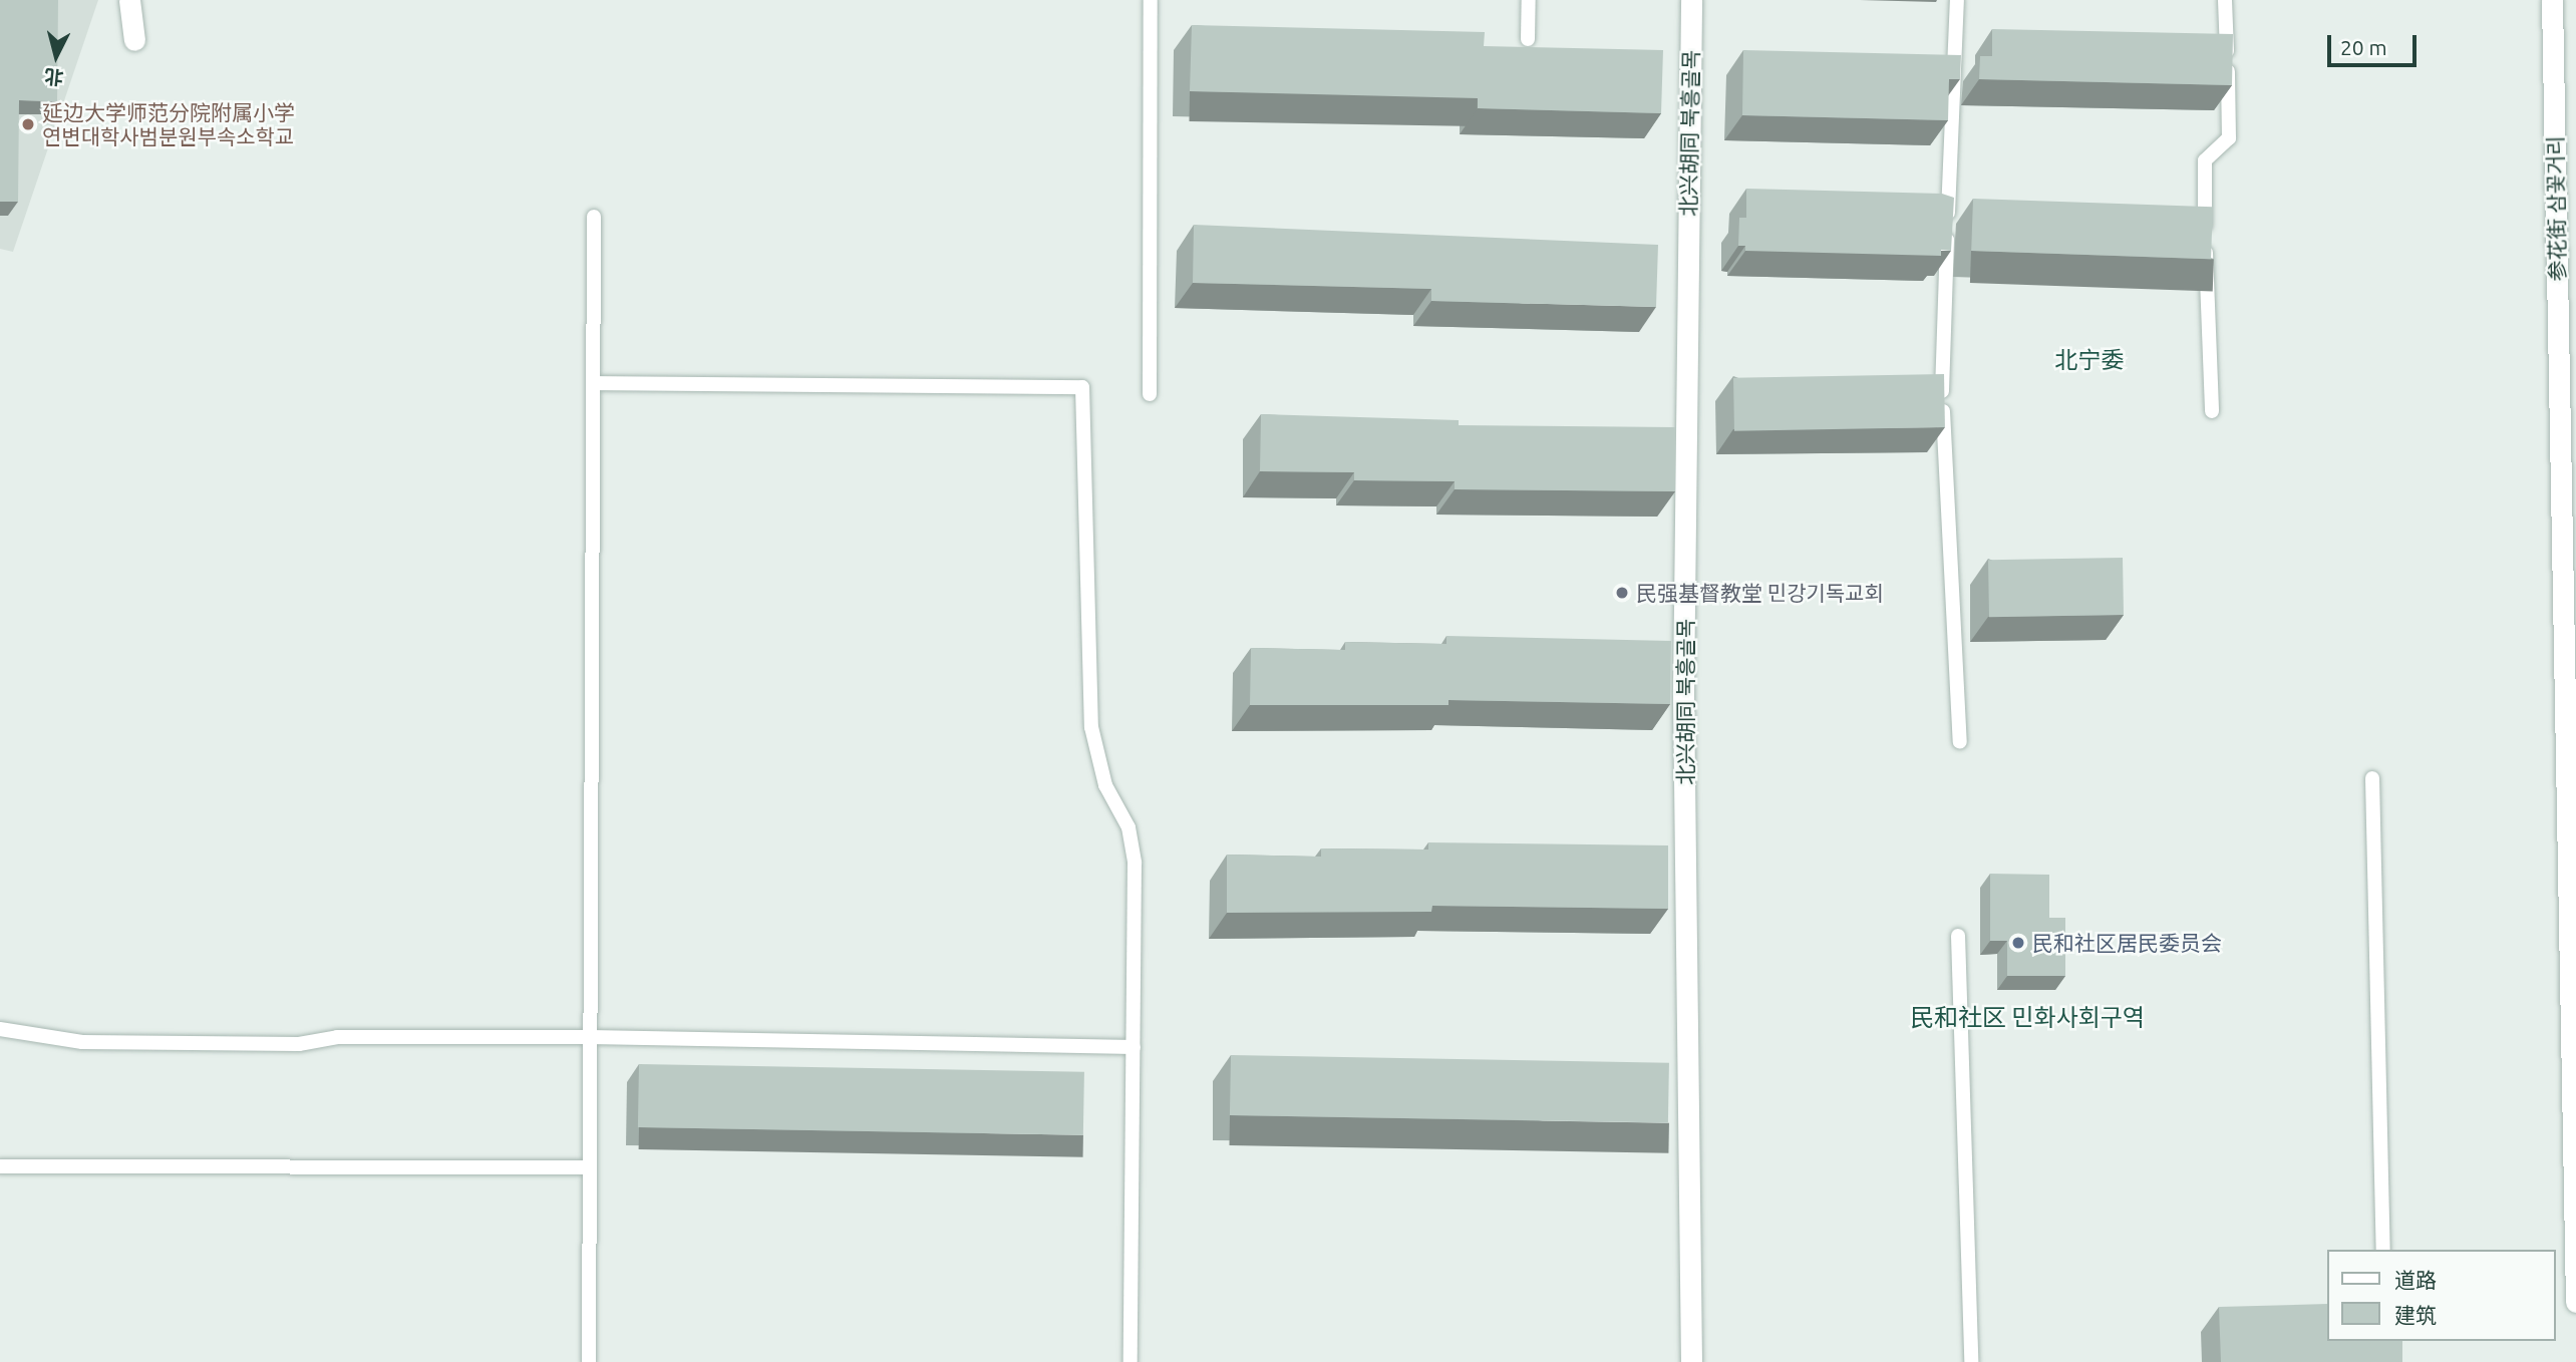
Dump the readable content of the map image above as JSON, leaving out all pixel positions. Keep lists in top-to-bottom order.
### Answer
{
  "streets": {
    "street": ["北兴胡同 북흥골목", "参花街 삼꽃거리"]
  },
  "districts": ["北宁委", "民和社区 민화사회구역"],
  "places": ["延边大学师范分院附属小学 연변대학사범분원부속소학교", "民强基督教堂 민강기독교회", "民和社区居民委员会"],
  "legend": ["道路", "建筑"],
  "scale_bar": "20 m",
  "north": "bottom"
}
